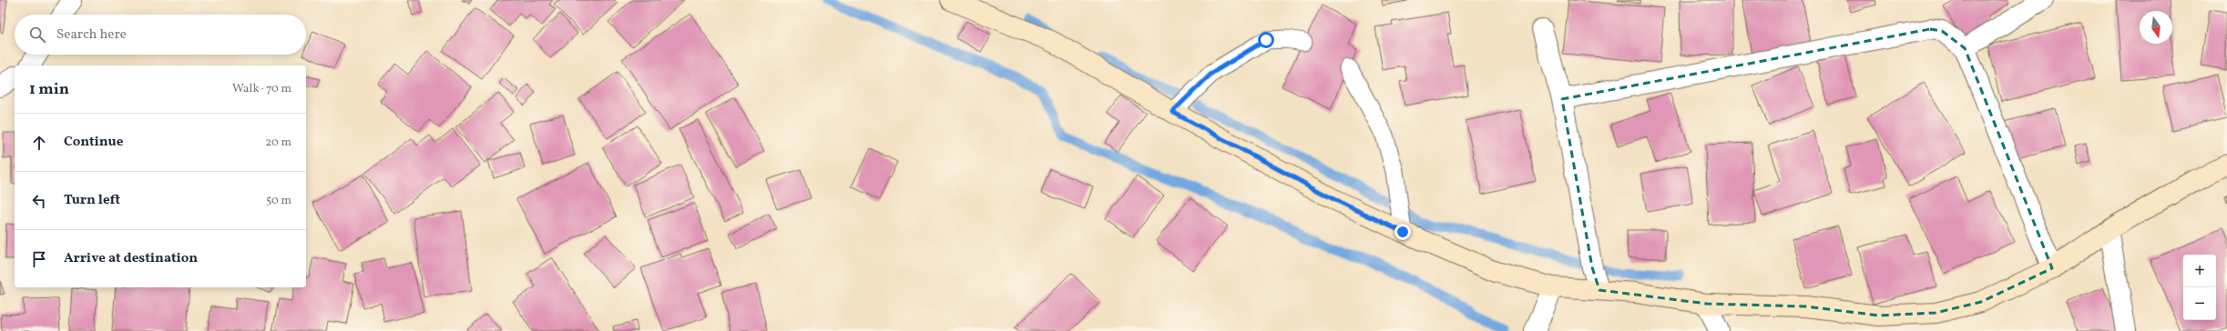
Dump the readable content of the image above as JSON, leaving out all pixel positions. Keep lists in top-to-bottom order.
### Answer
{
  "north": "bottom",
  "page": {
    "search": "Search here",
    "heading": ["1 min", "Walk · 70 m"],
    "list": [
      ["Continue", "20 m"],
      ["Turn left", "50 m"],
      "Arrive at destination"
    ],
    "map_buttons": ["+", "−"]
  }
}
